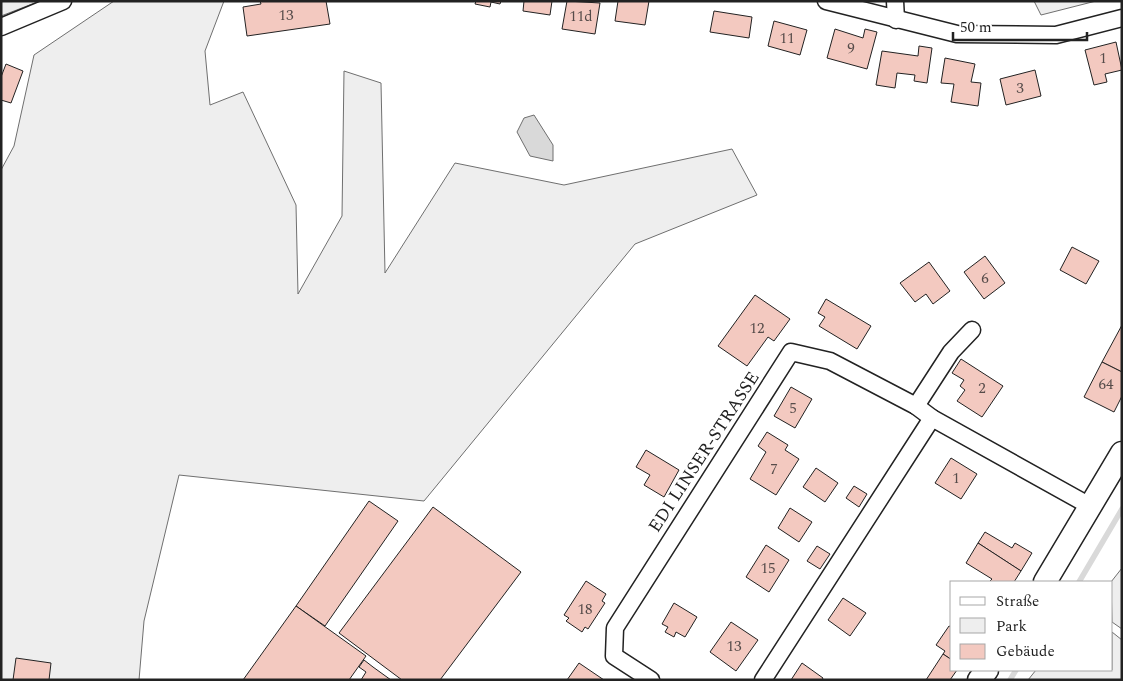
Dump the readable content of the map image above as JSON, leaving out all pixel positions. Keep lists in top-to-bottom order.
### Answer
{
  "streets": {
    "street": ["EDI LINSER-STRASSE"]
  },
  "house_numbers": [
    "13",
    "11d",
    "11",
    "9",
    "1",
    "3",
    "6",
    "12",
    "64",
    "2",
    "5",
    "7",
    "1",
    "15",
    "18",
    "13"
  ],
  "legend": ["Straße", "Park", "Gebäude"],
  "scale_bar": "50 m"
}
